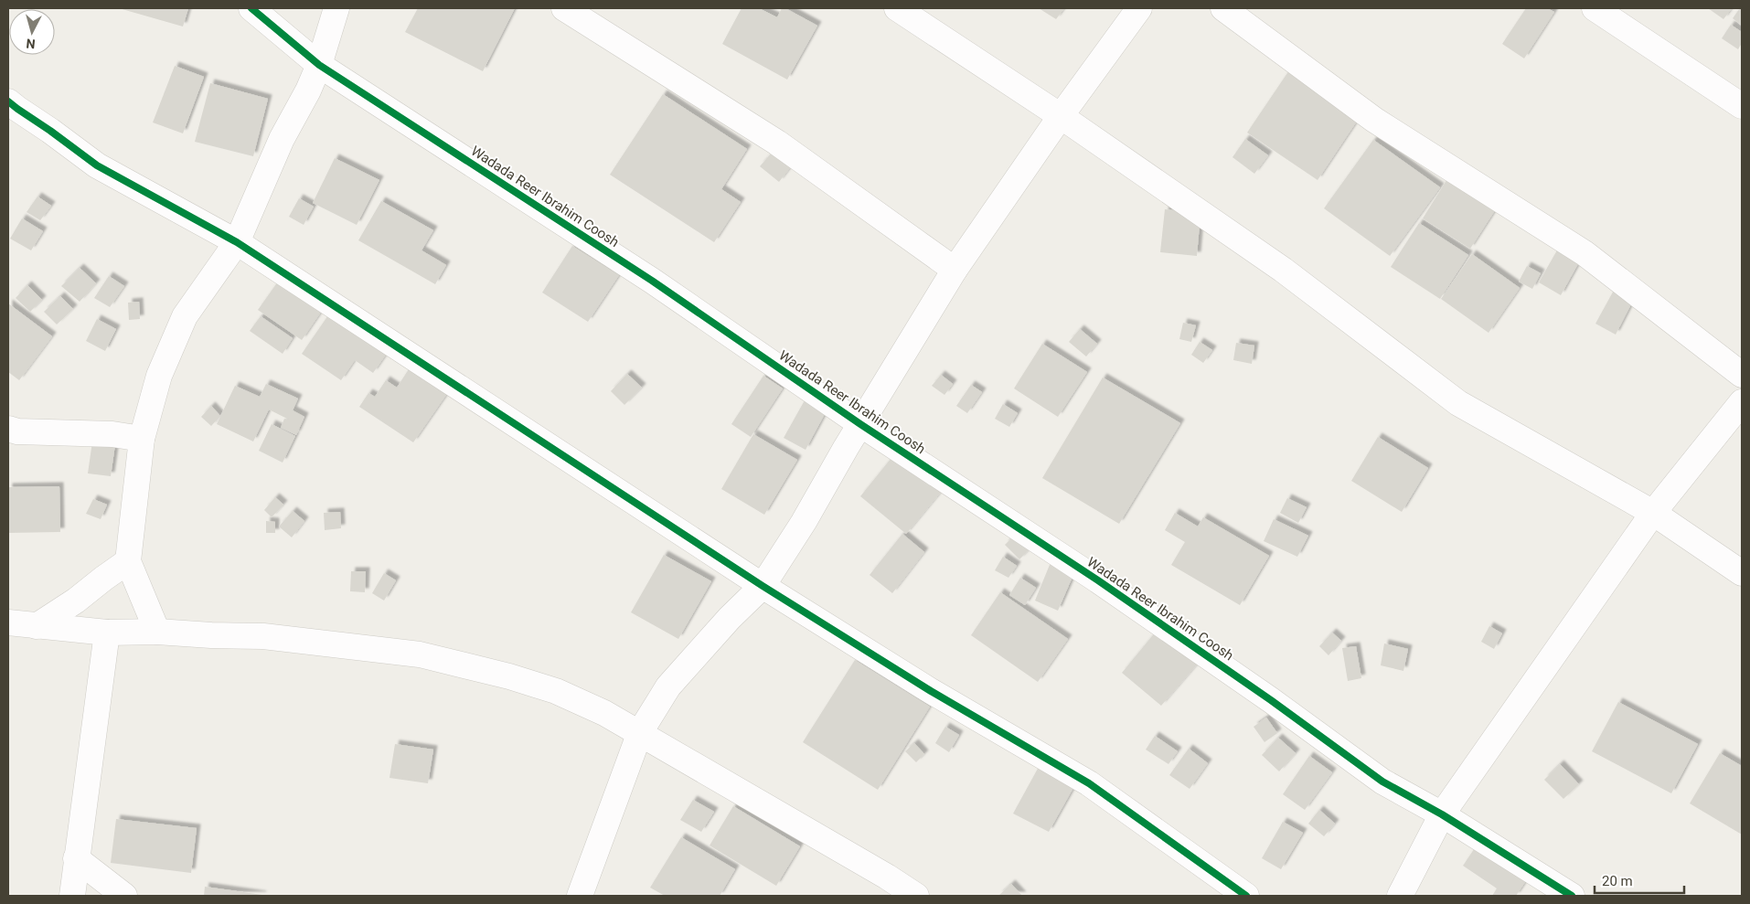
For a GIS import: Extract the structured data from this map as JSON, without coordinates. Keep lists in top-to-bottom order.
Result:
{
  "streets": {
    "street": ["Wadada Reer Ibrahim Coosh"]
  },
  "scale_bar": "20 m",
  "north": "bottom"
}
